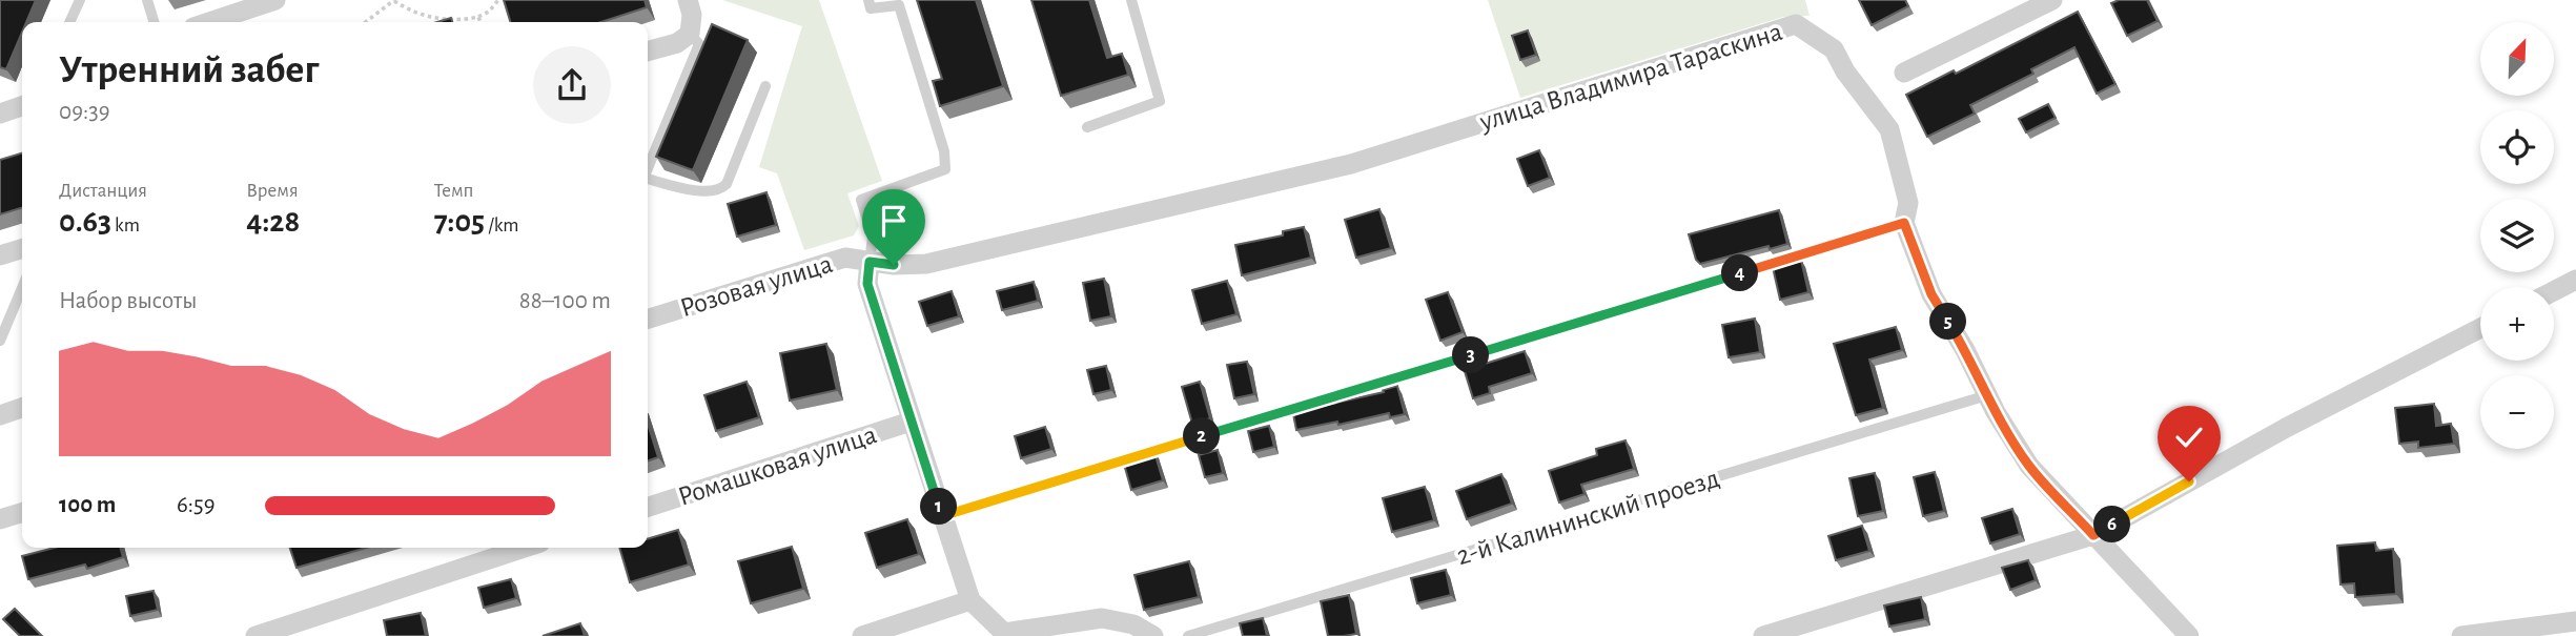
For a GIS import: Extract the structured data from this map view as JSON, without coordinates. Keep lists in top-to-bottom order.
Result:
{
  "streets": {
    "street": ["улица Владимира Тараскина", "Розовая улица", "Ромашковая улица"],
    "lane": ["2-й Калининский проезд"]
  },
  "crossings": [
    ["улица Владимира Тараскина", "Розовая улица"],
    ["улица Владимира Тараскина", "2-й Калининский проезд"]
  ],
  "north": "top right",
  "page": {
    "map_buttons": ["+", "−"],
    "heading": ["Утренний забег", "09:39"],
    "stats": [
      ["Дистанция", "0.63 km"],
      ["Время", "4:28"],
      ["Темп", "7:05 /km"]
    ],
    "pins": [
      "4",
      "5",
      "3",
      "2",
      "1",
      "6"
    ],
    "chart": ["Набор высоты", "88–100 m"],
    "list": [
      {
        "name": "100 m",
        "note": "6:59"
      }
    ]
  }
}
